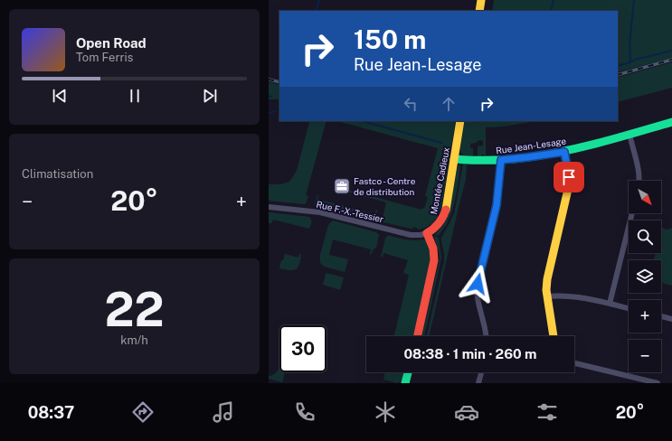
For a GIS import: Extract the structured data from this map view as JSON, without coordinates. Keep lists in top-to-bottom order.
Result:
{
  "streets": {
    "street": ["Rue Jean-Lesage", "Montée Cadieux", "Rue F.-X.-Tessier"]
  },
  "crossings": [
    ["Rue Jean-Lesage", "Montée Cadieux"],
    ["Montée Cadieux", "Rue F.-X.-Tessier"]
  ],
  "places": {
    "office": ["Fastco - Centre de distribution"]
  },
  "north": "bottom right",
  "page": {
    "turn": ["150 m", "Rue Jean-Lesage"],
    "song": ["Open Road", "Tom Ferris"],
    "tile": [
      "Climatisation",
      ["22", "km/h"]
    ],
    "map_buttons": ["+", "−"],
    "heat": ["−", "20°", "+"],
    "limit": "30",
    "trip": "08:38 · 1 min · 260 m",
    "tabs": ["08:37", "20°"]
  }
}
